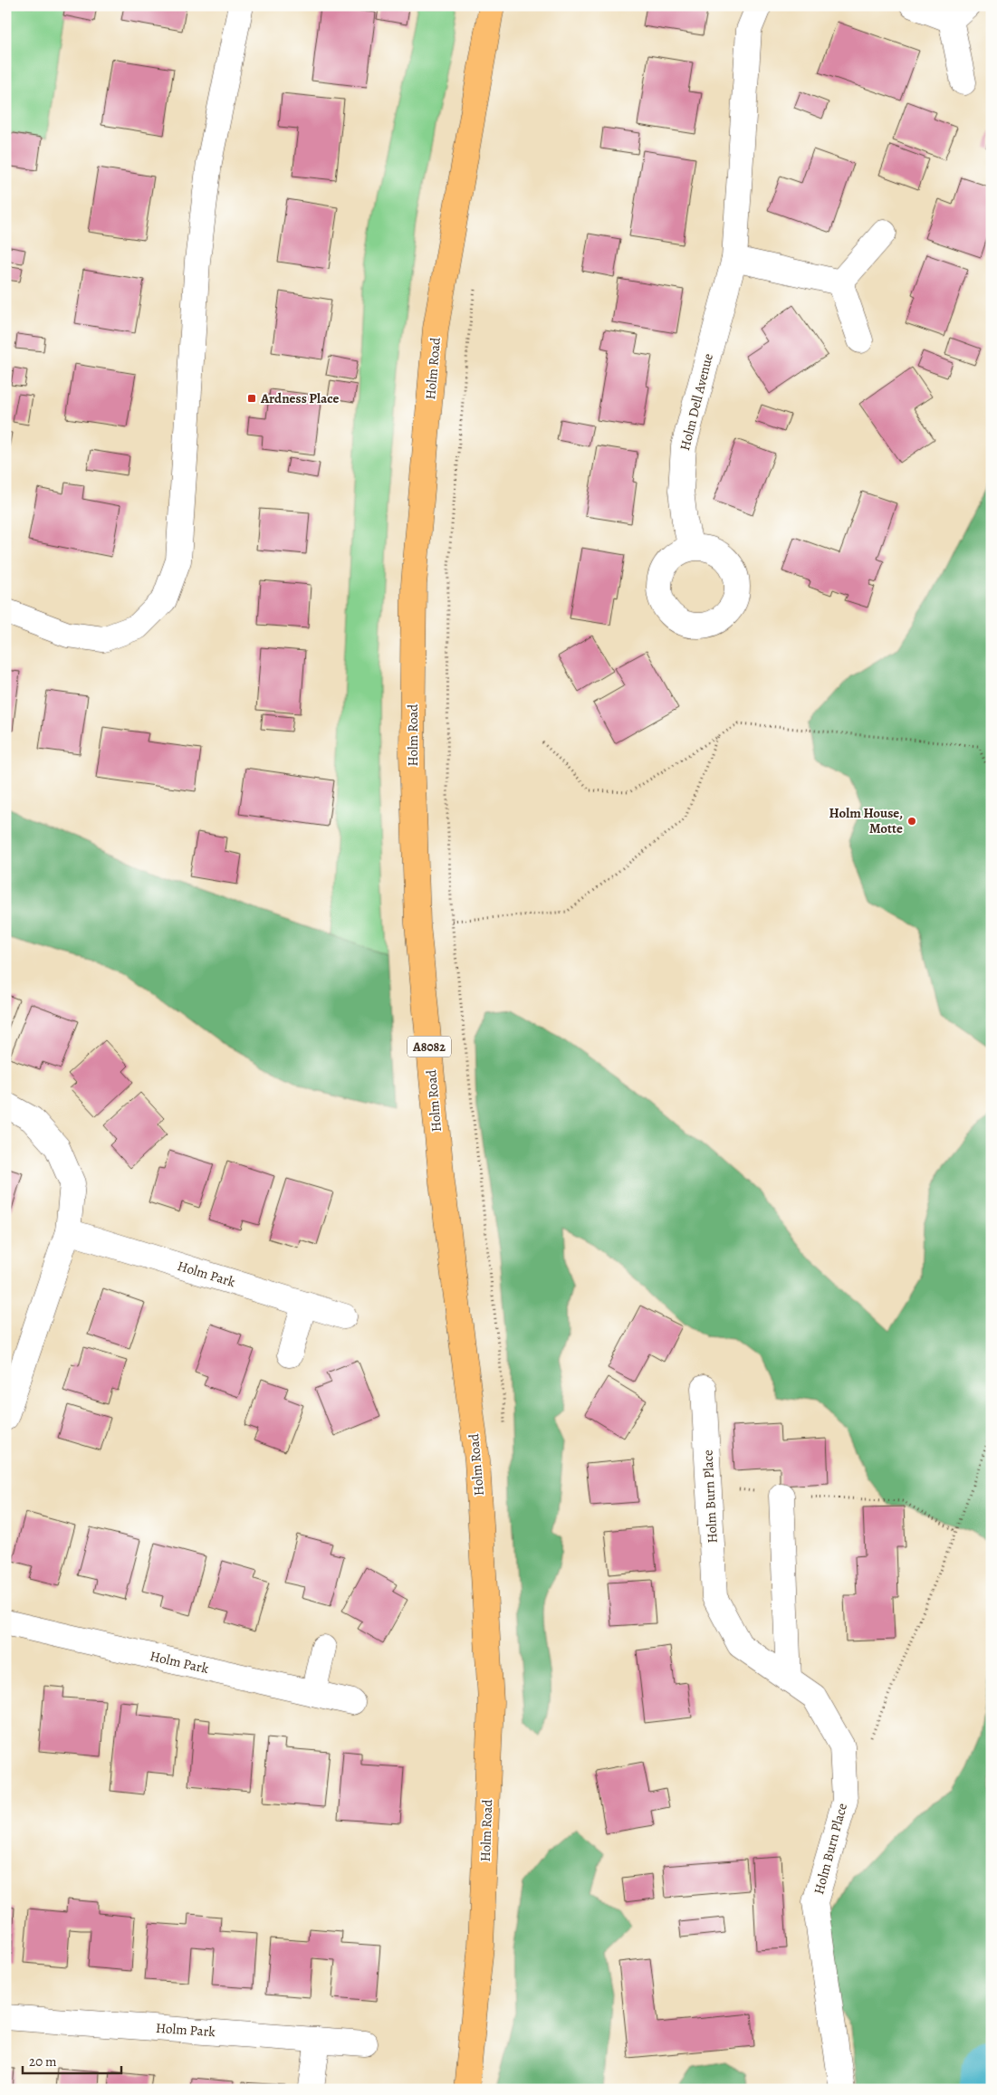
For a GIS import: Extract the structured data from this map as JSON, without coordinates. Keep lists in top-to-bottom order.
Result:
{
  "streets": {
    "main road": ["Holm Road", "A8082"],
    "street": ["Holm Dell Avenue", "Holm Park", "Holm Burn Place"]
  },
  "places": {
    "transit": ["Ardness Place"],
    "other": ["Holm House, Motte"]
  },
  "scale_bar": "20 m"
}
